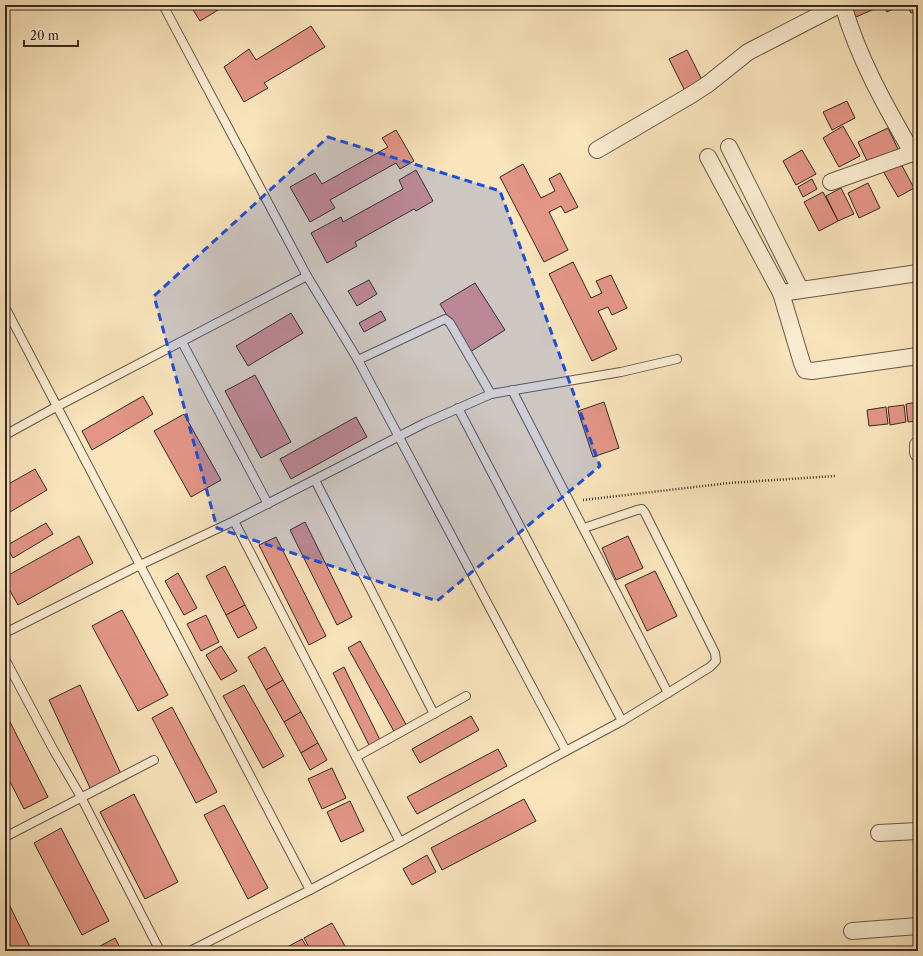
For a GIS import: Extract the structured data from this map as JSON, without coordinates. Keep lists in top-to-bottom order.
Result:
{
  "scale_bar": "20 m"
}
